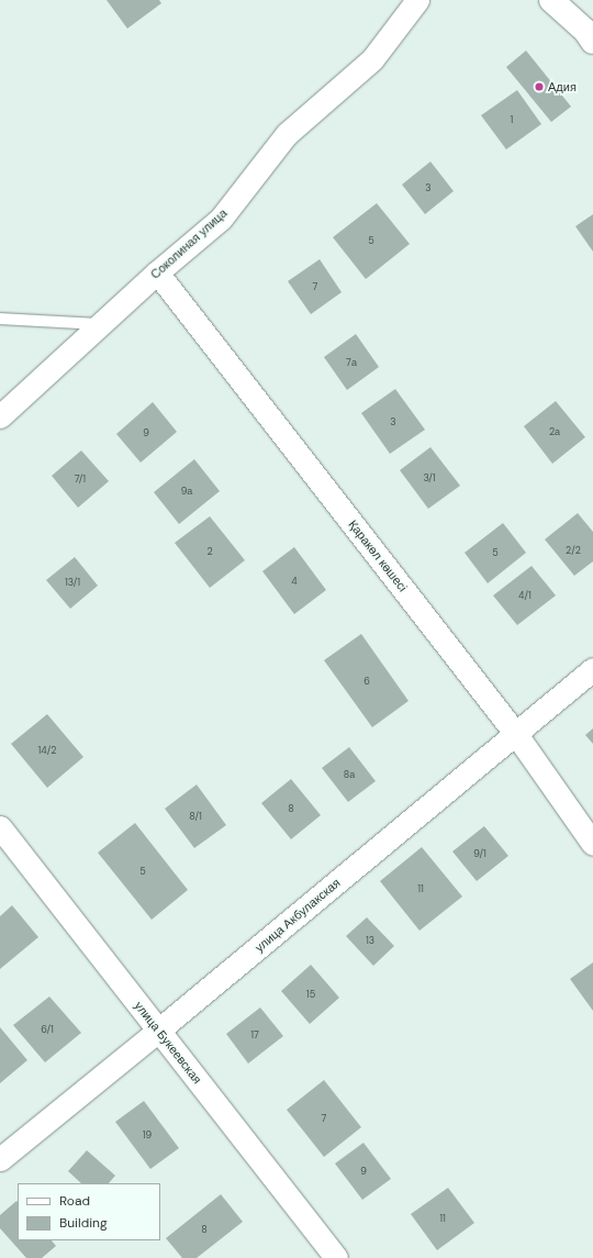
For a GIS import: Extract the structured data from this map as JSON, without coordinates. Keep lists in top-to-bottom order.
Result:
{
  "streets": {
    "street": [
      "Соколиная улица",
      "Қаракөл көшесі",
      "улица Акбулакская",
      "улица Букеевская"
    ]
  },
  "crossings": [
    ["Соколиная улица", "Қаракөл көшесі"],
    ["Қаракөл көшесі", "улица Акбулакская"],
    ["улица Акбулакская", "улица Букеевская"]
  ],
  "places": ["Адия"],
  "house_numbers": [
    "1",
    "3",
    "5",
    "7",
    "7а",
    "3",
    "2а",
    "9",
    "3/1",
    "7/1",
    "9а",
    "2/2",
    "2",
    "5",
    "4",
    "13/1",
    "4/1",
    "6",
    "14/2",
    "8а",
    "8",
    "8/1",
    "9/1",
    "5",
    "11",
    "13",
    "15",
    "6/1",
    "17",
    "7",
    "19",
    "9",
    "11",
    "8"
  ],
  "legend": ["Road", "Building"]
}
